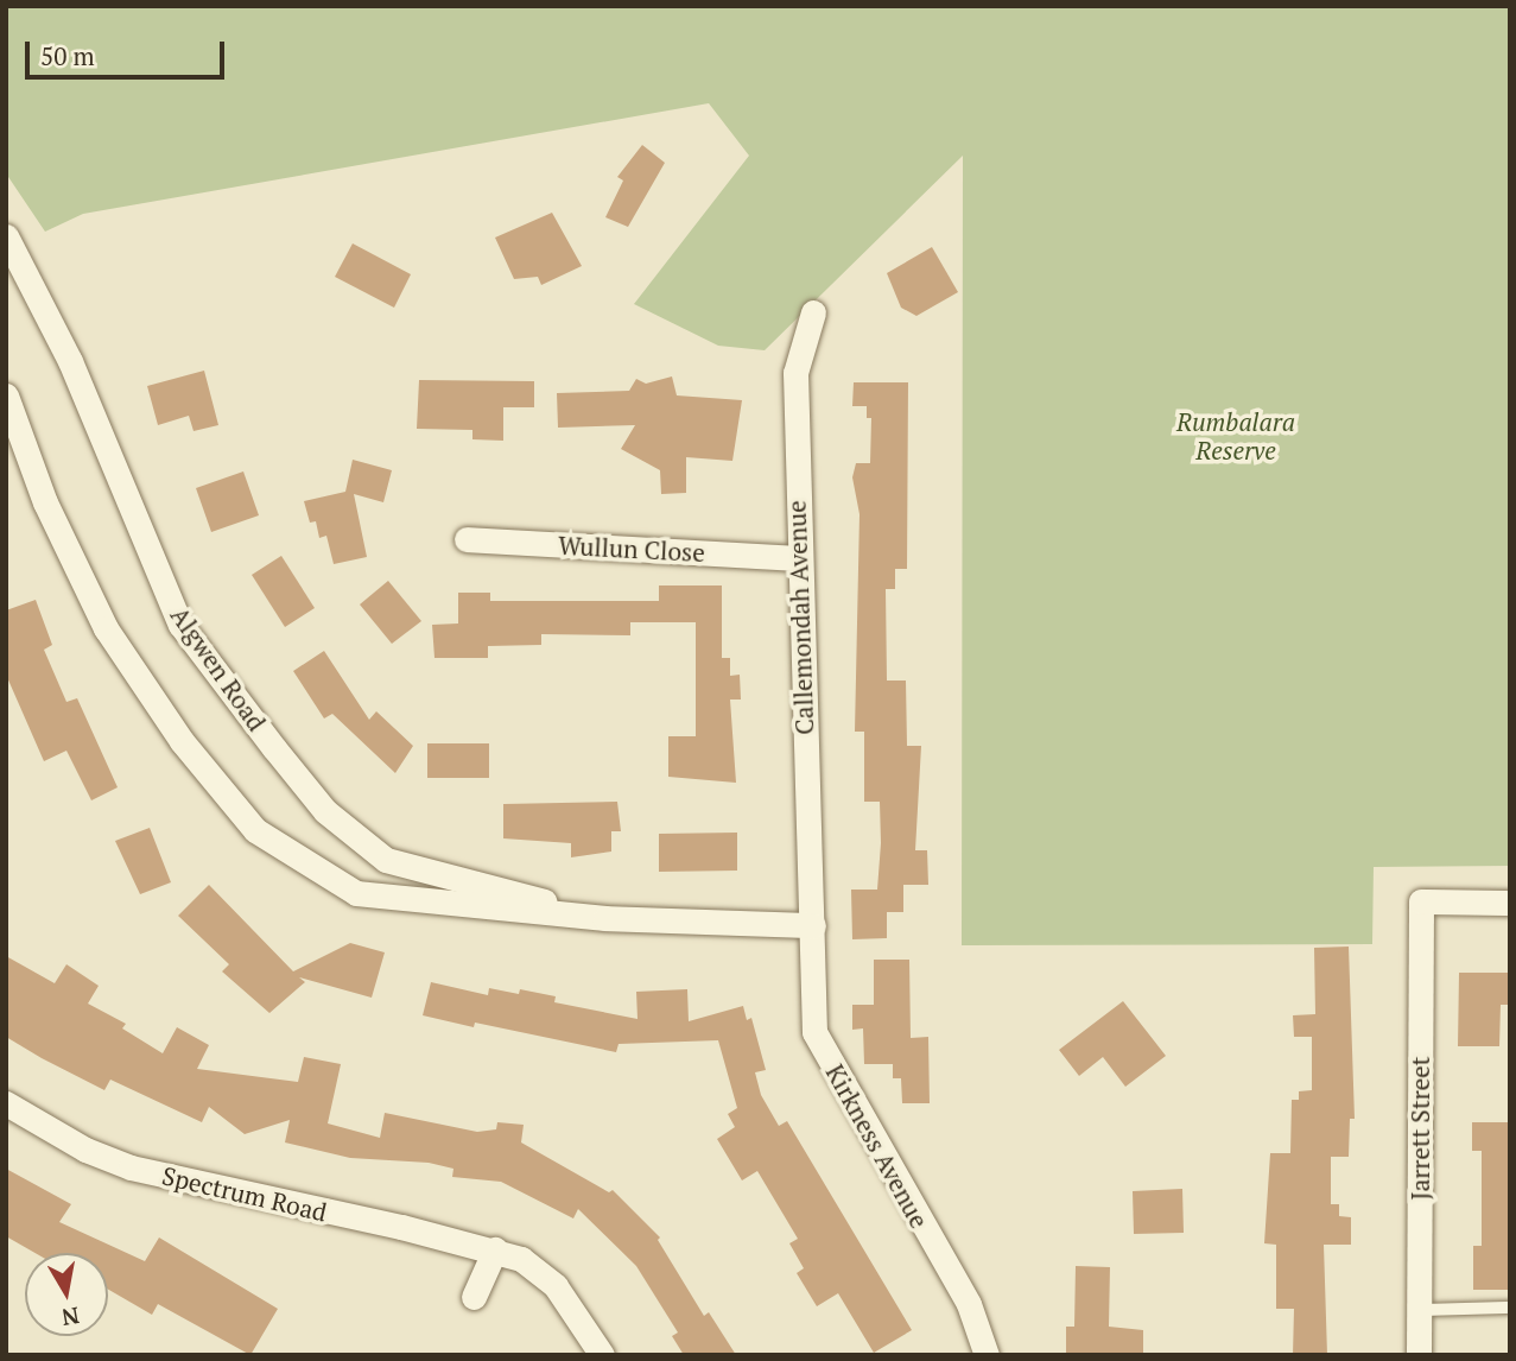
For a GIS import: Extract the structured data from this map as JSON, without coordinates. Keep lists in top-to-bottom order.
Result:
{
  "streets": {
    "street": [
      "Wullun Close",
      "Callemondah Avenue",
      "Algwen Road",
      "Jarrett Street",
      "Kirkness Avenue",
      "Spectrum Road"
    ]
  },
  "crossings": [
    ["Wullun Close", "Callemondah Avenue"],
    ["Callemondah Avenue", "Algwen Road"],
    ["Callemondah Avenue", "Kirkness Avenue"],
    ["Algwen Road", "Kirkness Avenue"]
  ],
  "parks": ["Rumbalara Reserve"],
  "scale_bar": "50 m",
  "north": "bottom"
}
